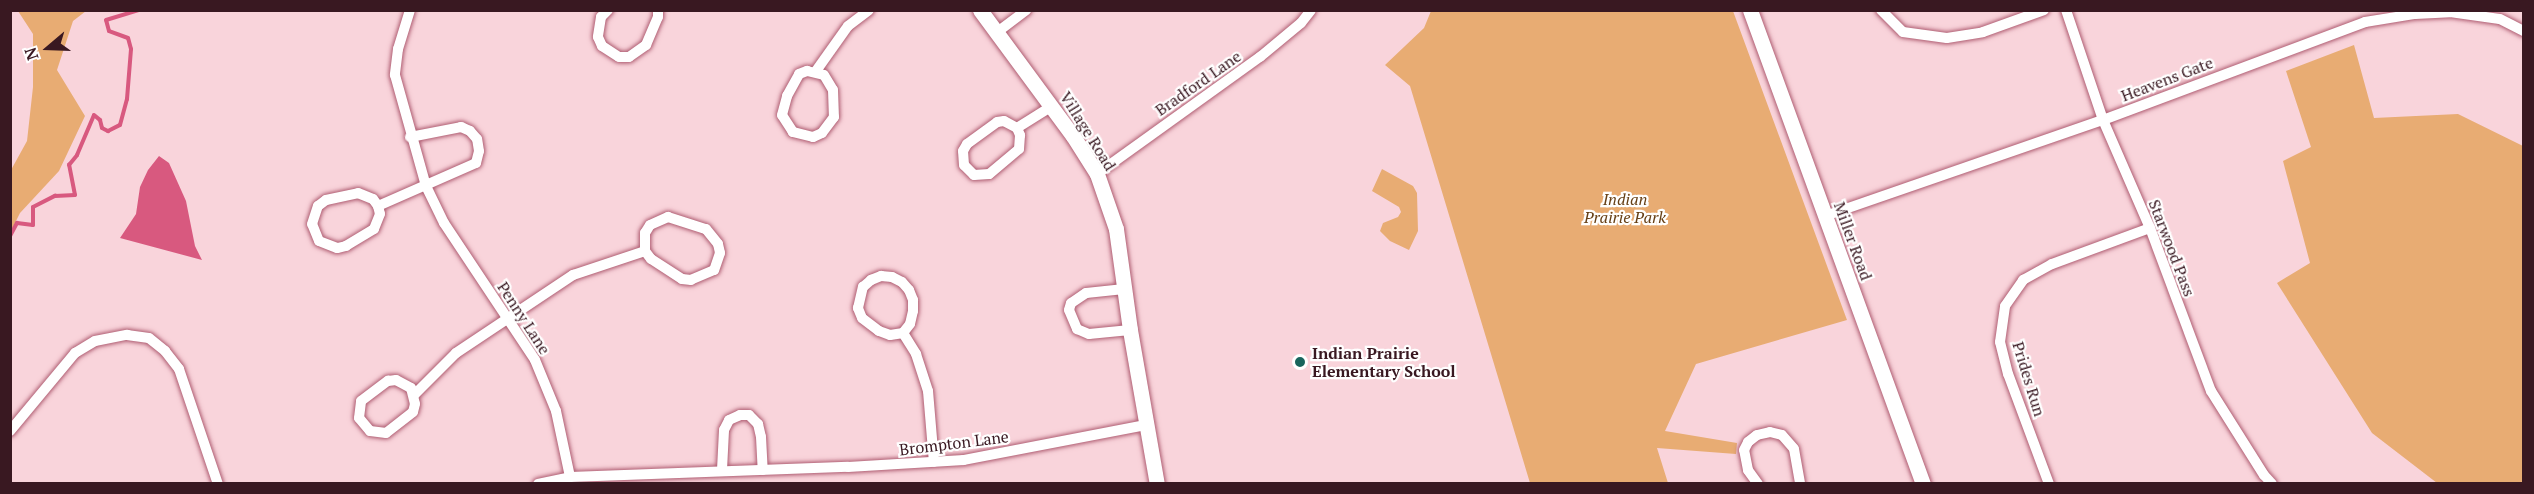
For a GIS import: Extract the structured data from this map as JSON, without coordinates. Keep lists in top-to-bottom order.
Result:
{
  "streets": {
    "street": [
      "Heavens Gate",
      "Bradford Lane",
      "Village Road",
      "Miller Road",
      "Starwood Pass",
      "Penny Lane",
      "Prides Run",
      "Brompton Lane"
    ]
  },
  "crossings": [
    ["Heavens Gate", "Miller Road"],
    ["Heavens Gate", "Starwood Pass"],
    ["Bradford Lane", "Village Road"],
    ["Village Road", "Brompton Lane"],
    ["Starwood Pass", "Prides Run"],
    ["Penny Lane", "Brompton Lane"]
  ],
  "parks": ["Indian Prairie Park"],
  "places": ["Indian Prairie Elementary School"],
  "north": "left"
}
